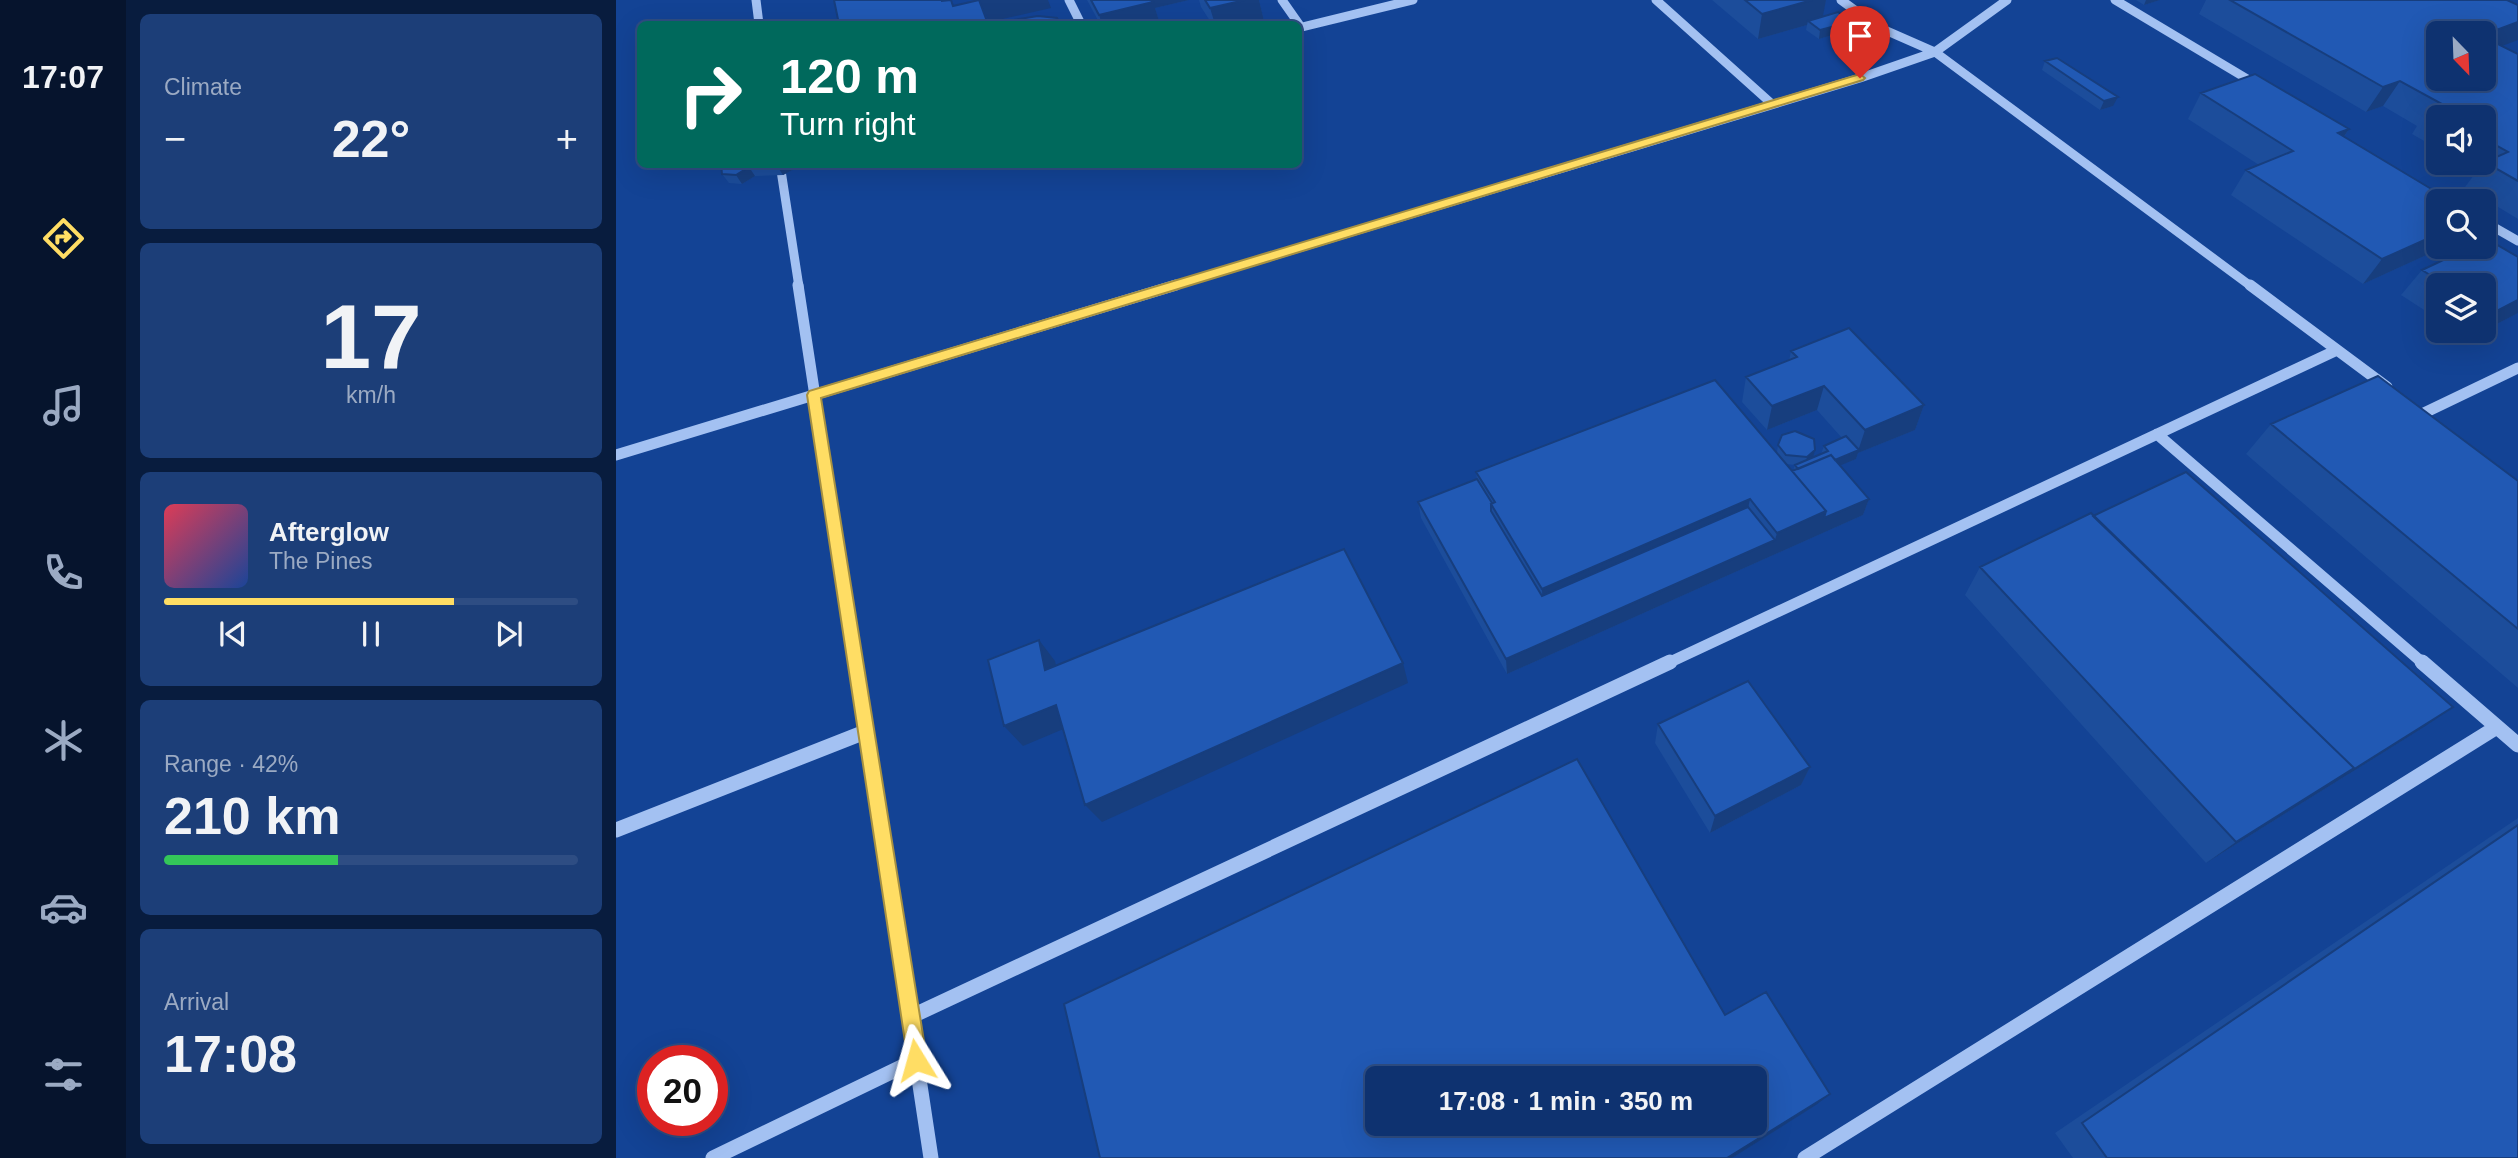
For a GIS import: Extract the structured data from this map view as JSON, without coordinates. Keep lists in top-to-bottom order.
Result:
{
  "north": "bottom right",
  "page": {
    "tabs": "17:07",
    "tile": [
      "Climate",
      ["17", "km/h"],
      ["Range · 42%", "210 km"],
      ["Arrival", "17:08"]
    ],
    "turn": ["120 m", "Turn right"],
    "heat": ["−", "22°", "+"],
    "song": ["Afterglow", "The Pines"],
    "limit": "20",
    "trip": "17:08 · 1 min · 350 m"
  }
}
